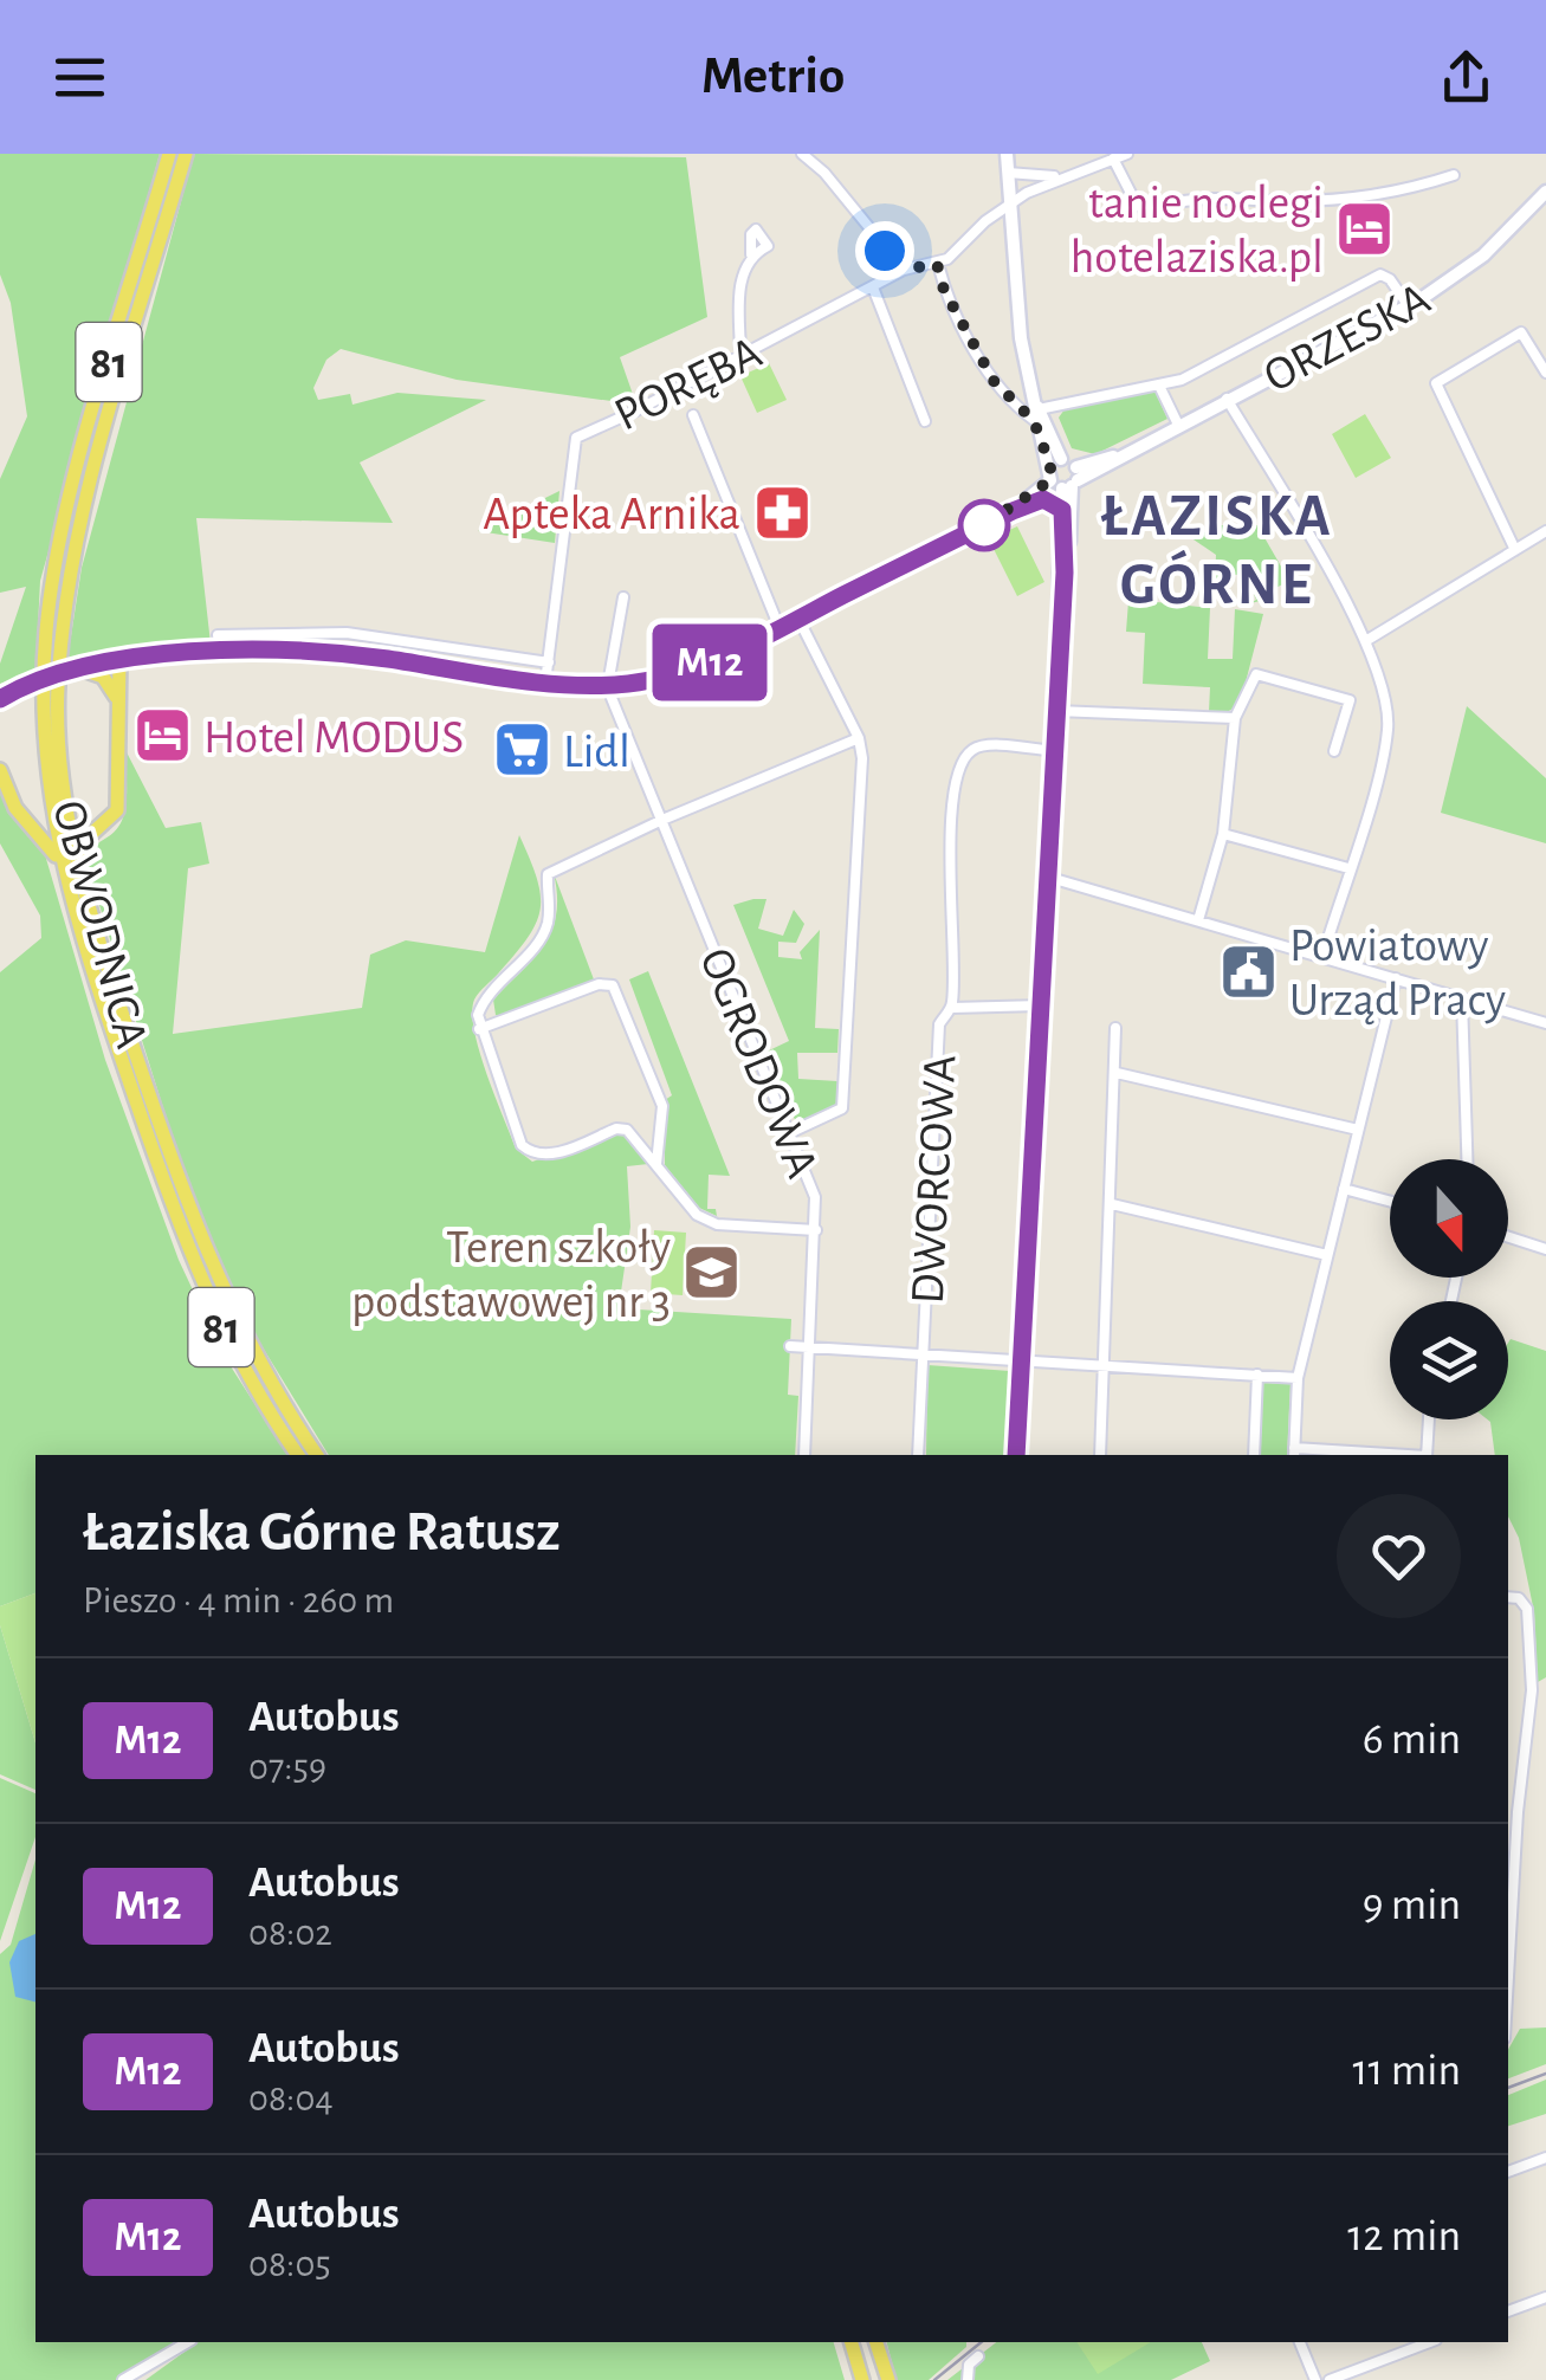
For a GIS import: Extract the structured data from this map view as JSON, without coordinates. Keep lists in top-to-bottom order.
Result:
{
  "streets": {
    "main road": ["81", "OBWODNICA"],
    "street": [
      "ORZESKA",
      "PORĘBA",
      "OGRODOWA",
      "DWORCOWA"
    ]
  },
  "crossings": [
    ["ORZESKA", "DWORCOWA"]
  ],
  "districts": ["ŁAZISKA GÓRNE"],
  "places": {
    "hotel": ["tanie noclegi hotelaziska.pl", "Hotel MODUS"],
    "pharmacy": ["Apteka Arnika"],
    "supermarket": ["Lidl"],
    "public building": ["Powiatowy Urząd Pracy"],
    "school or university": ["Teren szkoły podstawowej nr 3"]
  },
  "lines": ["bus line M12"],
  "north": "bottom",
  "page": {
    "header": "Metrio",
    "on_map": "M12",
    "heading": ["Łaziska Górne Ratusz", "Pieszo · 4 min · 260 m"],
    "list": [
      {
        "mark": "M12",
        "name": "Autobus",
        "note": "07:59",
        "value": "6 min"
      },
      {
        "mark": "M12",
        "name": "Autobus",
        "note": "08:02",
        "value": "9 min"
      },
      {
        "mark": "M12",
        "name": "Autobus",
        "note": "08:04",
        "value": "11 min"
      },
      {
        "mark": "M12",
        "name": "Autobus",
        "note": "08:05",
        "value": "12 min"
      }
    ]
  }
}
